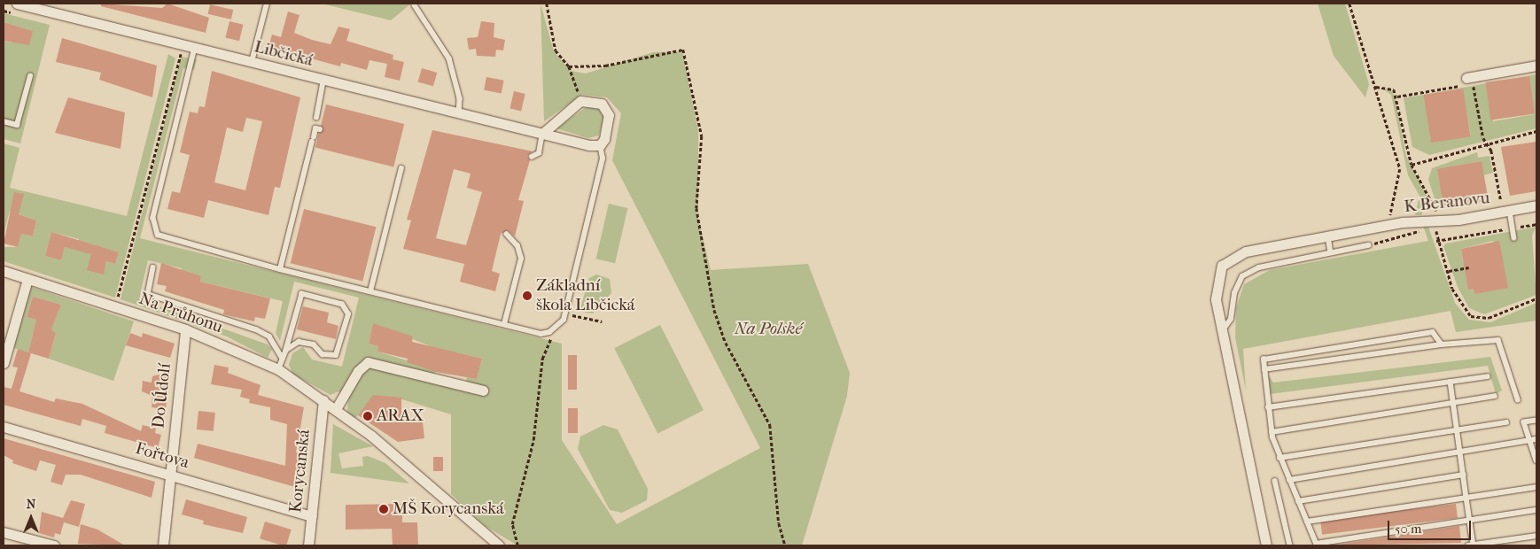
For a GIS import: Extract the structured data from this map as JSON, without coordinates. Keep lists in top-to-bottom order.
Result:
{
  "streets": {
    "street": [
      "Libčická",
      "K Beranovu",
      "Na Průhonu",
      "Do Údolí",
      "Fořtova",
      "Korycanská"
    ]
  },
  "crossings": [
    ["Na Průhonu", "Do Údolí"],
    ["Na Průhonu", "Korycanská"],
    ["Do Údolí", "Fořtova"],
    ["Fořtova", "Korycanská"]
  ],
  "parks": ["Na Polské"],
  "places": ["Základní škola Libčická", "ARAX", "MŠ Korycanská"],
  "scale_bar": "50 m",
  "north": "top"
}
